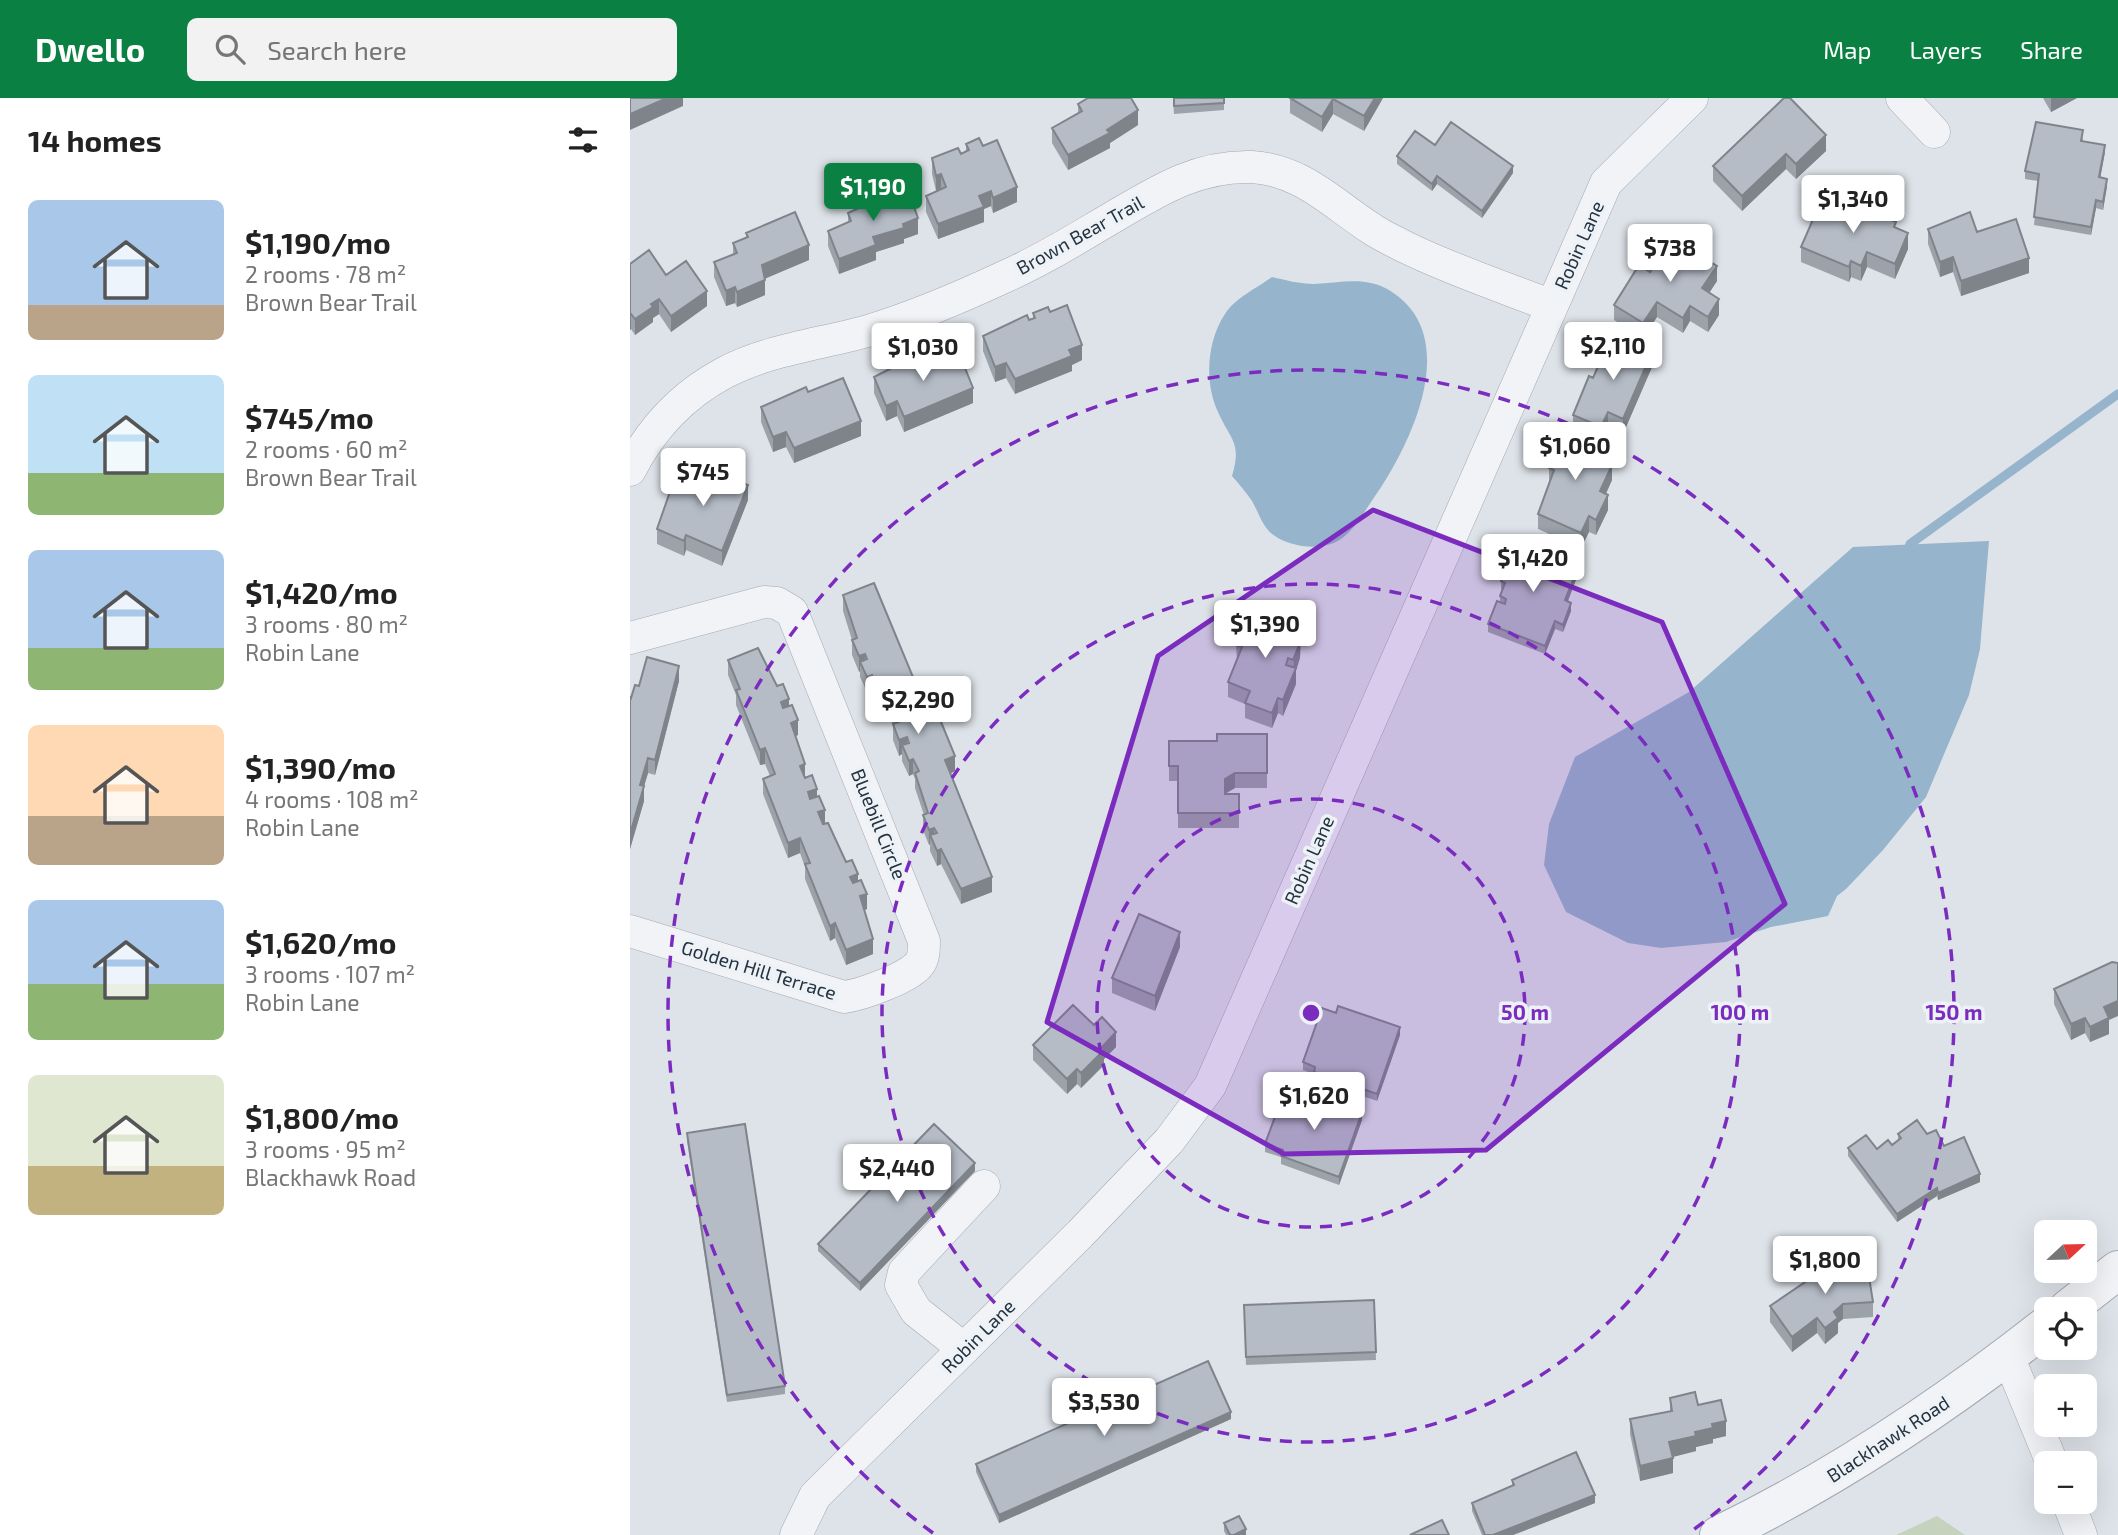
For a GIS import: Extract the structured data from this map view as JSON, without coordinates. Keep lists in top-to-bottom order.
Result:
{
  "streets": {
    "street": [
      "Brown Bear Trail",
      "Robin Lane",
      "Bluebill Circle",
      "Golden Hill Terrace",
      "Blackhawk Road"
    ]
  },
  "crossings": [
    ["Brown Bear Trail", "Robin Lane"],
    ["Bluebill Circle", "Golden Hill Terrace"]
  ],
  "north": "right",
  "page": {
    "header": "Dwello",
    "search": "Search here",
    "nav": ["Map", "Layers", "Share"],
    "heading": "14 homes",
    "price": [
      "$1,190",
      "$1,340",
      "$738",
      "$2,110",
      "$1,030",
      "$1,060",
      "$745",
      "$1,420",
      "$1,390",
      "$2,290",
      "$1,620",
      "$2,440",
      "$1,800",
      "$3,530"
    ],
    "list": [
      {
        "name": "$1,190/mo",
        "note": "2 rooms · 78 m² · Brown Bear Trail"
      },
      {
        "name": "$745/mo",
        "note": "2 rooms · 60 m² · Brown Bear Trail"
      },
      {
        "name": "$1,420/mo",
        "note": "3 rooms · 80 m² · Robin Lane"
      },
      {
        "name": "$1,390/mo",
        "note": "4 rooms · 108 m² · Robin Lane"
      },
      {
        "name": "$1,620/mo",
        "note": "3 rooms · 107 m² · Robin Lane"
      },
      {
        "name": "$1,800/mo",
        "note": "3 rooms · 95 m² · Blackhawk Road"
      }
    ],
    "map_buttons": ["+", "−"]
  },
  "rings": ["50 m", "100 m", "150 m"]
}
